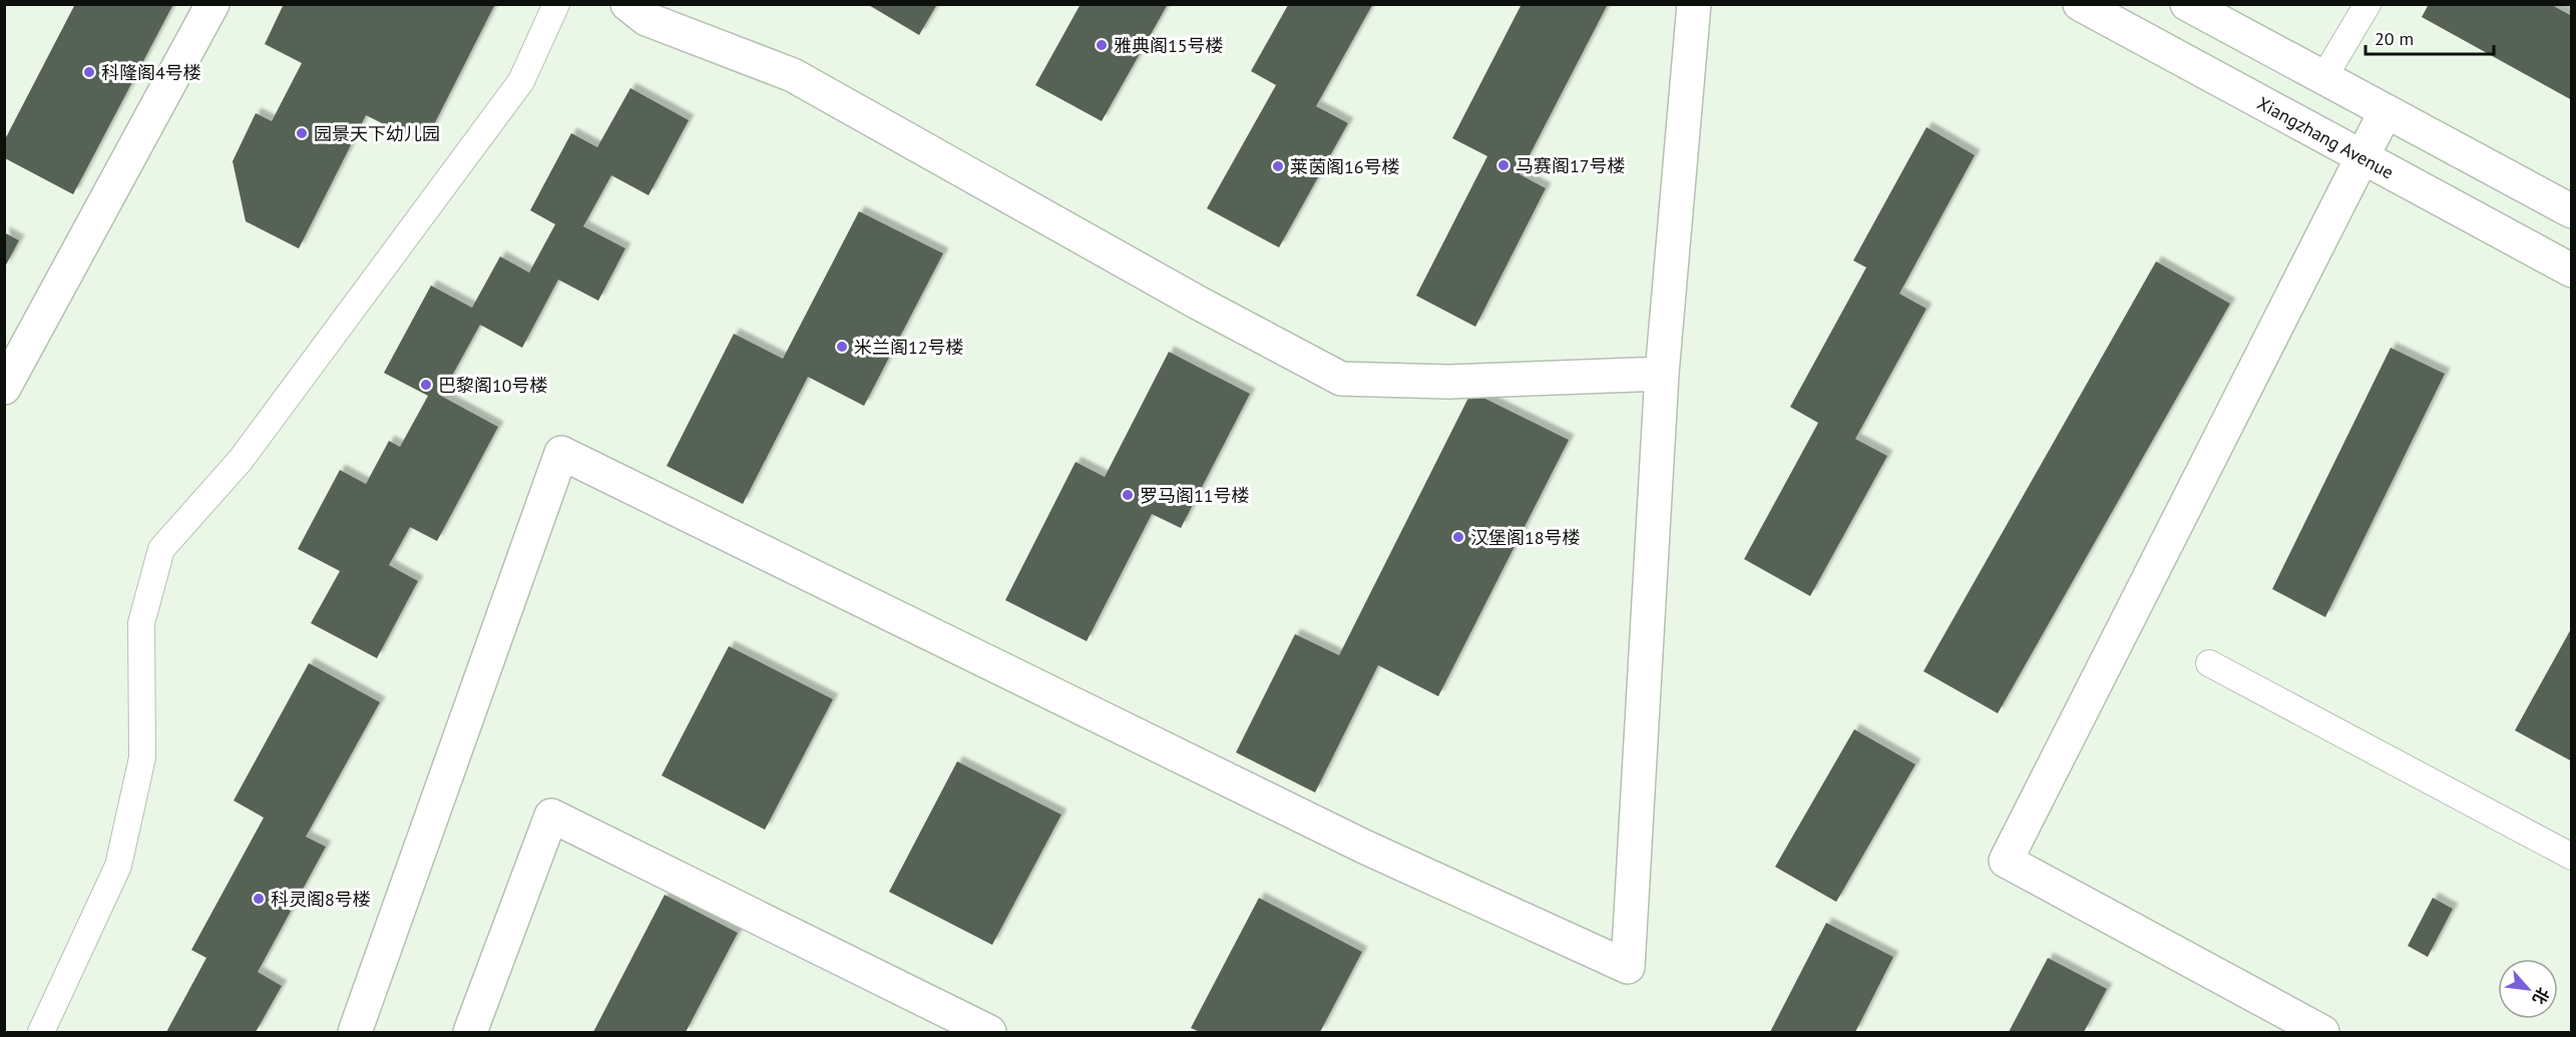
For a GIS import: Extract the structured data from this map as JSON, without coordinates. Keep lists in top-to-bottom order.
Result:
{
  "streets": {
    "street": ["Xiangzhang Avenue"]
  },
  "places": [
    "雅典阁15号楼",
    "科隆阁4号楼",
    "园景天下幼儿园",
    "马赛阁17号楼",
    "莱茵阁16号楼",
    "米兰阁12号楼",
    "巴黎阁10号楼",
    "罗马阁11号楼",
    "汉堡阁18号楼",
    "科灵阁8号楼"
  ],
  "scale_bar": "20 m",
  "north": "bottom right"
}
